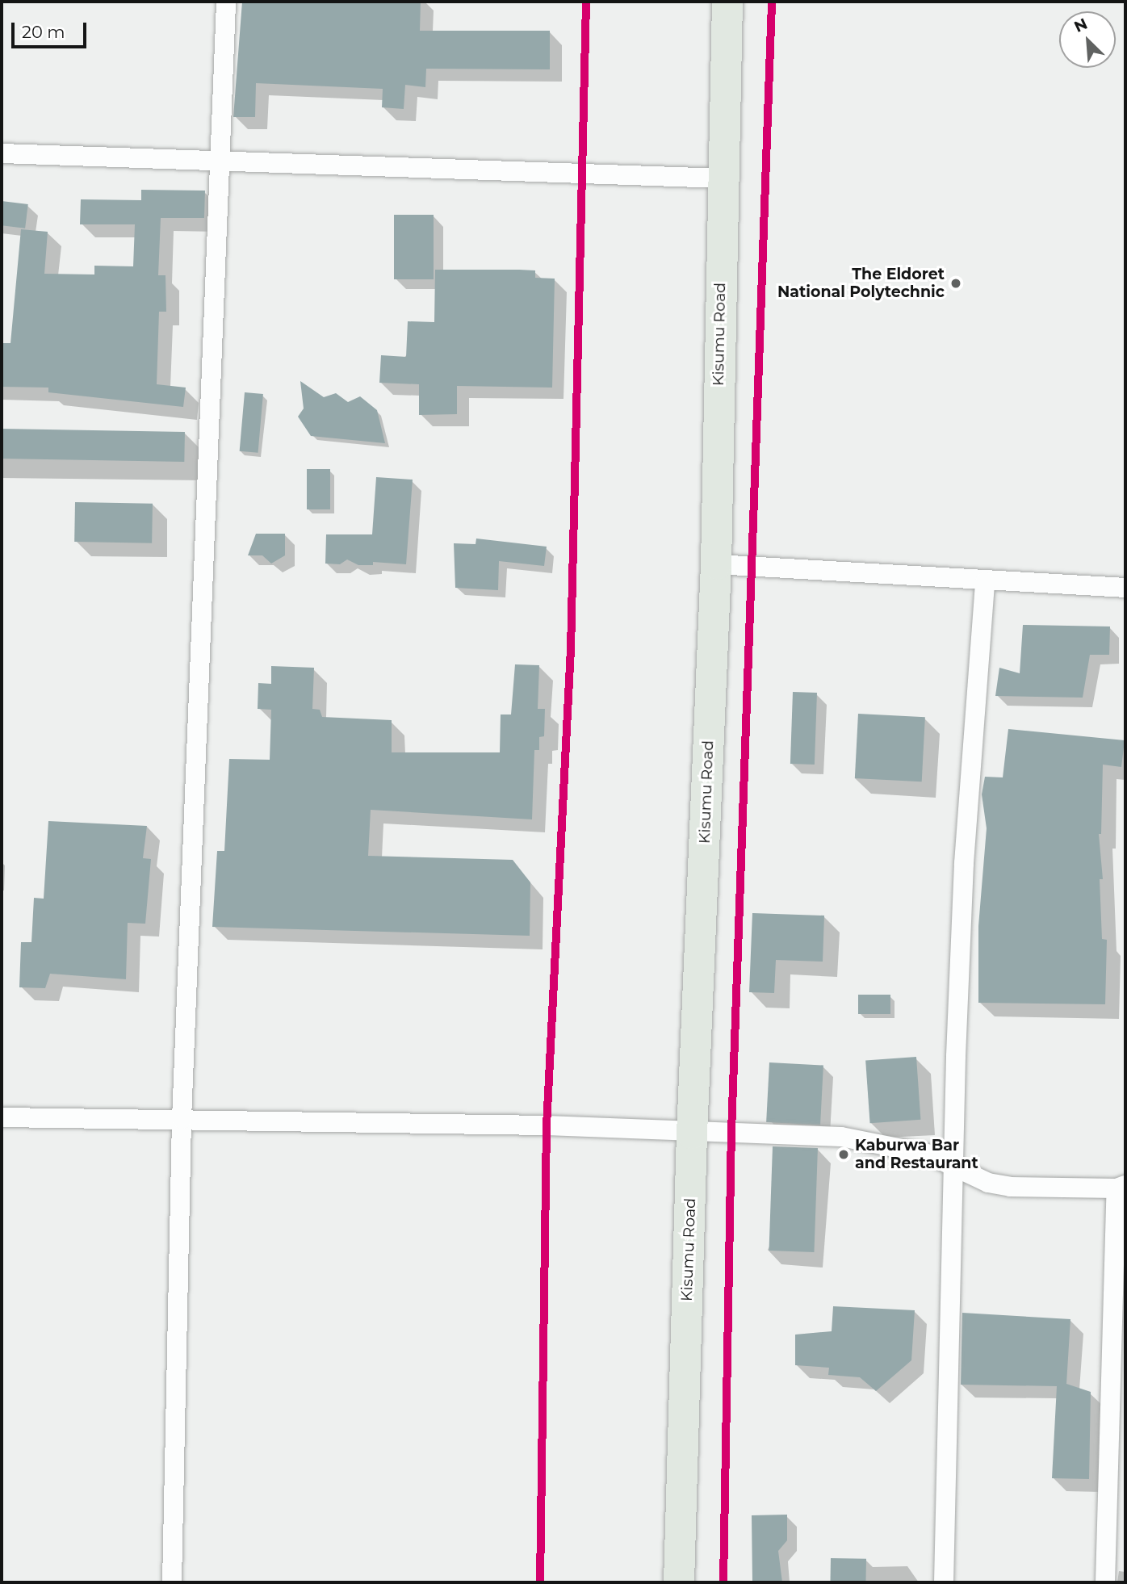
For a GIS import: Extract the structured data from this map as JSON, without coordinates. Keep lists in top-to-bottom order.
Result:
{
  "streets": {
    "highway": ["Kisumu Road"]
  },
  "places": ["The Eldoret National Polytechnic", "Kaburwa Bar and Restaurant"],
  "scale_bar": "20 m",
  "north": "top left"
}
